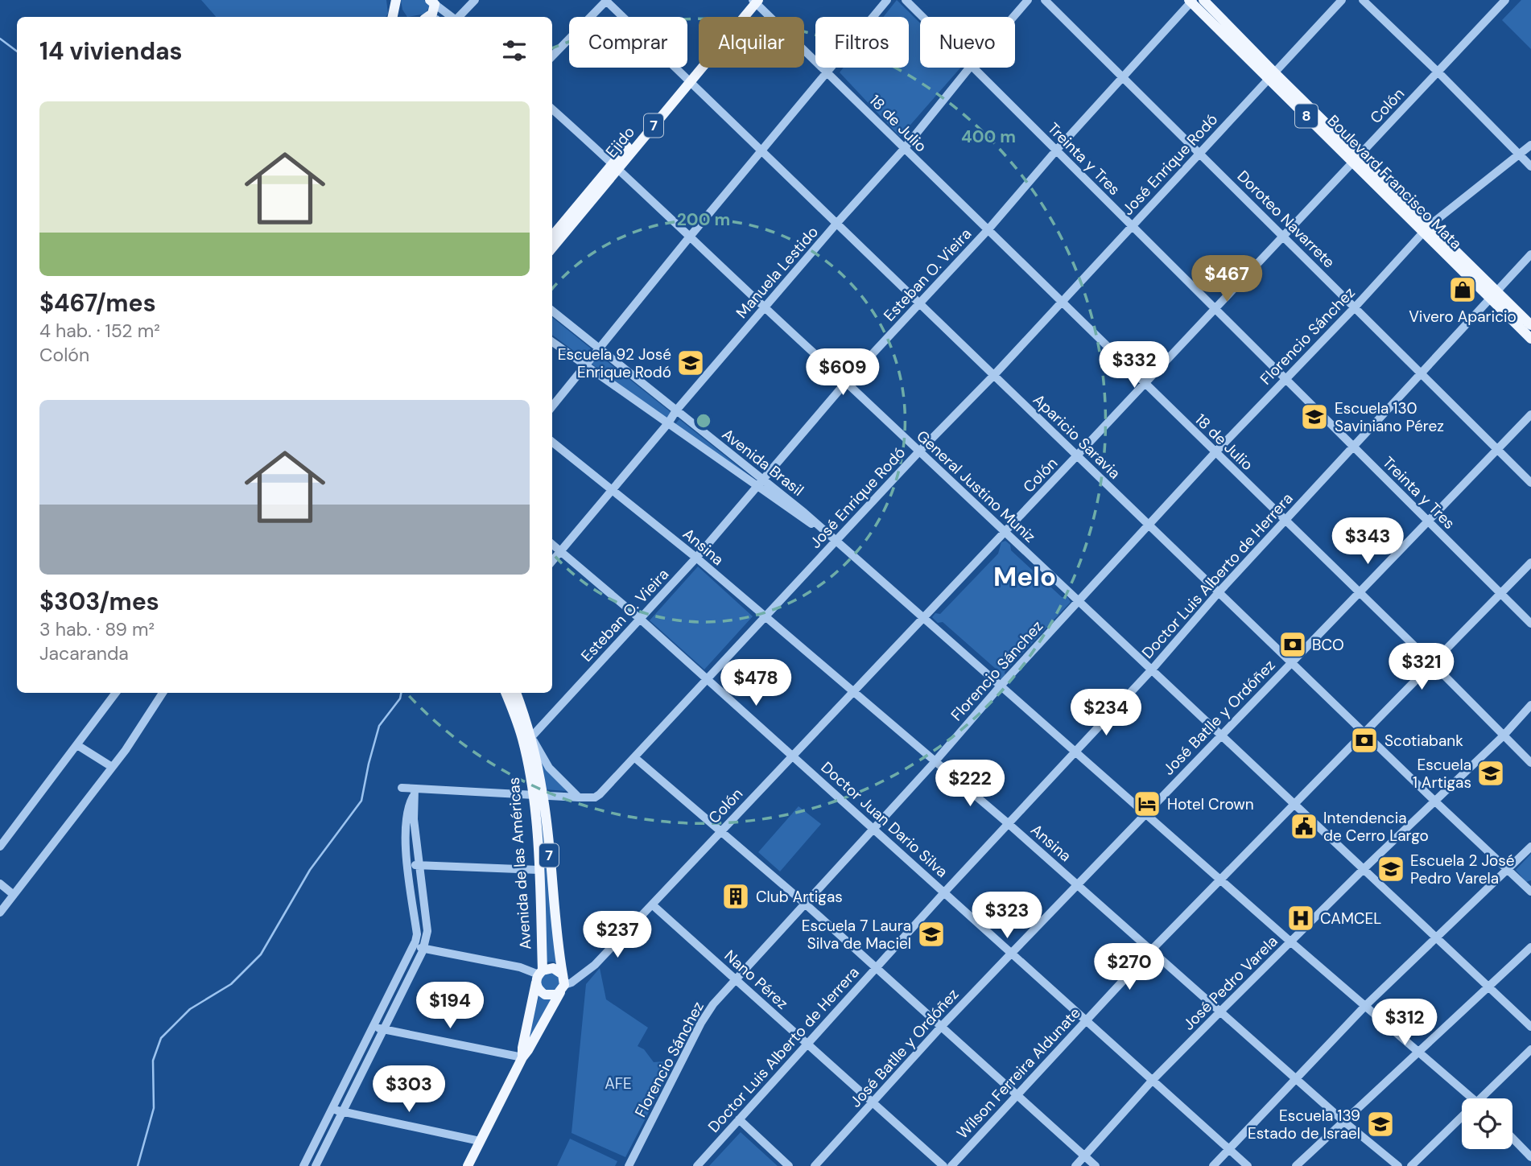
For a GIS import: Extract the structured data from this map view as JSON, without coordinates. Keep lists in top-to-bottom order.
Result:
{
  "streets": {
    "main road": [
      "8",
      "7",
      "Ejido",
      "Boulevard Francisco Mata",
      "Avenida de las Américas"
    ],
    "street": [
      "Colón",
      "18 de Julio",
      "Treinta y Tres",
      "José Enrique Rodó",
      "Doroteo Navarrete",
      "Manuela Lestido",
      "Esteban O. Vieira",
      "Florencio Sánchez",
      "Aparicio Saravia",
      "Avenida Brasil",
      "General Justino Muniz",
      "Ansina",
      "Doctor Luis Alberto de Herrera",
      "José Batlle y Ordóñez",
      "Doctor Juan Dario Silva",
      "Nano Pérez",
      "José Pedro Varela",
      "Wilson Ferreira Aldunate"
    ]
  },
  "crossings": [
    ["Colón", "18 de Julio"],
    ["Colón", "Treinta y Tres"],
    ["Colón", "Boulevard Francisco Mata"],
    ["Colón", "Doroteo Navarrete"],
    ["Colón", "Aparicio Saravia"],
    ["Colón", "Avenida Brasil"],
    ["Colón", "General Justino Muniz"],
    ["Colón", "Ansina"],
    ["Colón", "Doctor Juan Dario Silva"],
    ["Colón", "Avenida de las Américas"],
    ["Colón", "Nano Pérez"],
    ["18 de Julio", "Ejido"],
    ["18 de Julio", "José Enrique Rodó"],
    ["18 de Julio", "Manuela Lestido"],
    ["18 de Julio", "Esteban O. Vieira"],
    ["18 de Julio", "Florencio Sánchez"],
    ["18 de Julio", "Doctor Luis Alberto de Herrera"],
    ["18 de Julio", "José Batlle y Ordóñez"],
    ["18 de Julio", "José Pedro Varela"],
    ["18 de Julio", "Wilson Ferreira Aldunate"],
    ["Ejido", "Aparicio Saravia"],
    ["Ejido", "General Justino Muniz"],
    ["Treinta y Tres", "José Enrique Rodó"],
    ["Treinta y Tres", "Esteban O. Vieira"],
    ["Treinta y Tres", "Florencio Sánchez"],
    ["Treinta y Tres", "Doctor Luis Alberto de Herrera"],
    ["Treinta y Tres", "José Batlle y Ordóñez"],
    ["Treinta y Tres", "Wilson Ferreira Aldunate"],
    ["José Enrique Rodó", "Boulevard Francisco Mata"],
    ["José Enrique Rodó", "Doroteo Navarrete"],
    ["José Enrique Rodó", "Aparicio Saravia"],
    ["José Enrique Rodó", "Avenida Brasil"],
    ["José Enrique Rodó", "General Justino Muniz"],
    ["José Enrique Rodó", "Ansina"],
    ["José Enrique Rodó", "Doctor Juan Dario Silva"],
    ["José Enrique Rodó", "Avenida de las Américas"],
    ["Boulevard Francisco Mata", "Esteban O. Vieira"],
    ["Boulevard Francisco Mata", "Florencio Sánchez"],
    ["Boulevard Francisco Mata", "Doctor Luis Alberto de Herrera"],
    ["Doroteo Navarrete", "Esteban O. Vieira"],
    ["Doroteo Navarrete", "Florencio Sánchez"],
    ["Doroteo Navarrete", "Doctor Luis Alberto de Herrera"],
    ["Doroteo Navarrete", "José Batlle y Ordóñez"],
    ["Manuela Lestido", "Aparicio Saravia"],
    ["Manuela Lestido", "Avenida Brasil"],
    ["Manuela Lestido", "General Justino Muniz"],
    ["Manuela Lestido", "Ansina"],
    ["Manuela Lestido", "Doctor Juan Dario Silva"],
    ["Esteban O. Vieira", "Aparicio Saravia"],
    ["Esteban O. Vieira", "Avenida Brasil"],
    ["Esteban O. Vieira", "General Justino Muniz"],
    ["Esteban O. Vieira", "Ansina"],
    ["Esteban O. Vieira", "Doctor Juan Dario Silva"],
    ["Esteban O. Vieira", "Avenida de las Américas"],
    ["Florencio Sánchez", "Aparicio Saravia"],
    ["Florencio Sánchez", "Avenida Brasil"],
    ["Florencio Sánchez", "General Justino Muniz"],
    ["Florencio Sánchez", "Ansina"],
    ["Florencio Sánchez", "Doctor Juan Dario Silva"],
    ["Florencio Sánchez", "Nano Pérez"],
    ["Aparicio Saravia", "Doctor Luis Alberto de Herrera"],
    ["Aparicio Saravia", "José Batlle y Ordóñez"],
    ["Aparicio Saravia", "José Pedro Varela"],
    ["Aparicio Saravia", "Wilson Ferreira Aldunate"],
    ["Avenida Brasil", "Doctor Luis Alberto de Herrera"],
    ["Avenida Brasil", "José Batlle y Ordóñez"],
    ["Avenida Brasil", "José Pedro Varela"],
    ["Avenida Brasil", "Wilson Ferreira Aldunate"],
    ["General Justino Muniz", "Doctor Luis Alberto de Herrera"],
    ["General Justino Muniz", "José Batlle y Ordóñez"],
    ["General Justino Muniz", "José Pedro Varela"],
    ["General Justino Muniz", "Wilson Ferreira Aldunate"],
    ["Ansina", "Doctor Luis Alberto de Herrera"],
    ["Ansina", "José Batlle y Ordóñez"],
    ["Ansina", "José Pedro Varela"],
    ["Ansina", "Wilson Ferreira Aldunate"],
    ["Doctor Luis Alberto de Herrera", "Doctor Juan Dario Silva"],
    ["Doctor Luis Alberto de Herrera", "Nano Pérez"],
    ["José Batlle y Ordóñez", "Doctor Juan Dario Silva"],
    ["José Batlle y Ordóñez", "Nano Pérez"],
    ["Doctor Juan Dario Silva", "José Pedro Varela"],
    ["Doctor Juan Dario Silva", "Wilson Ferreira Aldunate"]
  ],
  "districts": ["Melo"],
  "parks": ["AFE"],
  "places": {
    "shop": ["Vivero Aparicio"],
    "school or university": [
      "Escuela 92 José Enrique Rodó",
      "Escuela 130 Saviniano Pérez",
      "Escuela 1 Artigas",
      "Escuela 2 José Pedro Varela",
      "Escuela 7 Laura Silva de Maciel",
      "Escuela 139 Estado de Israel"
    ],
    "bank": ["BCO", "Scotiabank"],
    "hotel": ["Hotel Crown"],
    "public building": ["Intendencia de Cerro Largo"],
    "building": ["Club Artigas"],
    "hospital": ["CAMCEL"]
  },
  "page": {
    "chip": [
      "Comprar",
      "Alquilar",
      "Filtros",
      "Nuevo"
    ],
    "heading": "14 viviendas",
    "list": [
      {
        "name": "$467/mes",
        "note": "4 hab. · 152 m² · Colón"
      },
      {
        "name": "$303/mes",
        "note": "3 hab. · 89 m² · Jacaranda"
      }
    ],
    "price": [
      "$467",
      "$332",
      "$609",
      "$343",
      "$321",
      "$478",
      "$234",
      "$222",
      "$323",
      "$237",
      "$270",
      "$194",
      "$312",
      "$303"
    ]
  },
  "rings": ["400 m", "200 m"]
}
